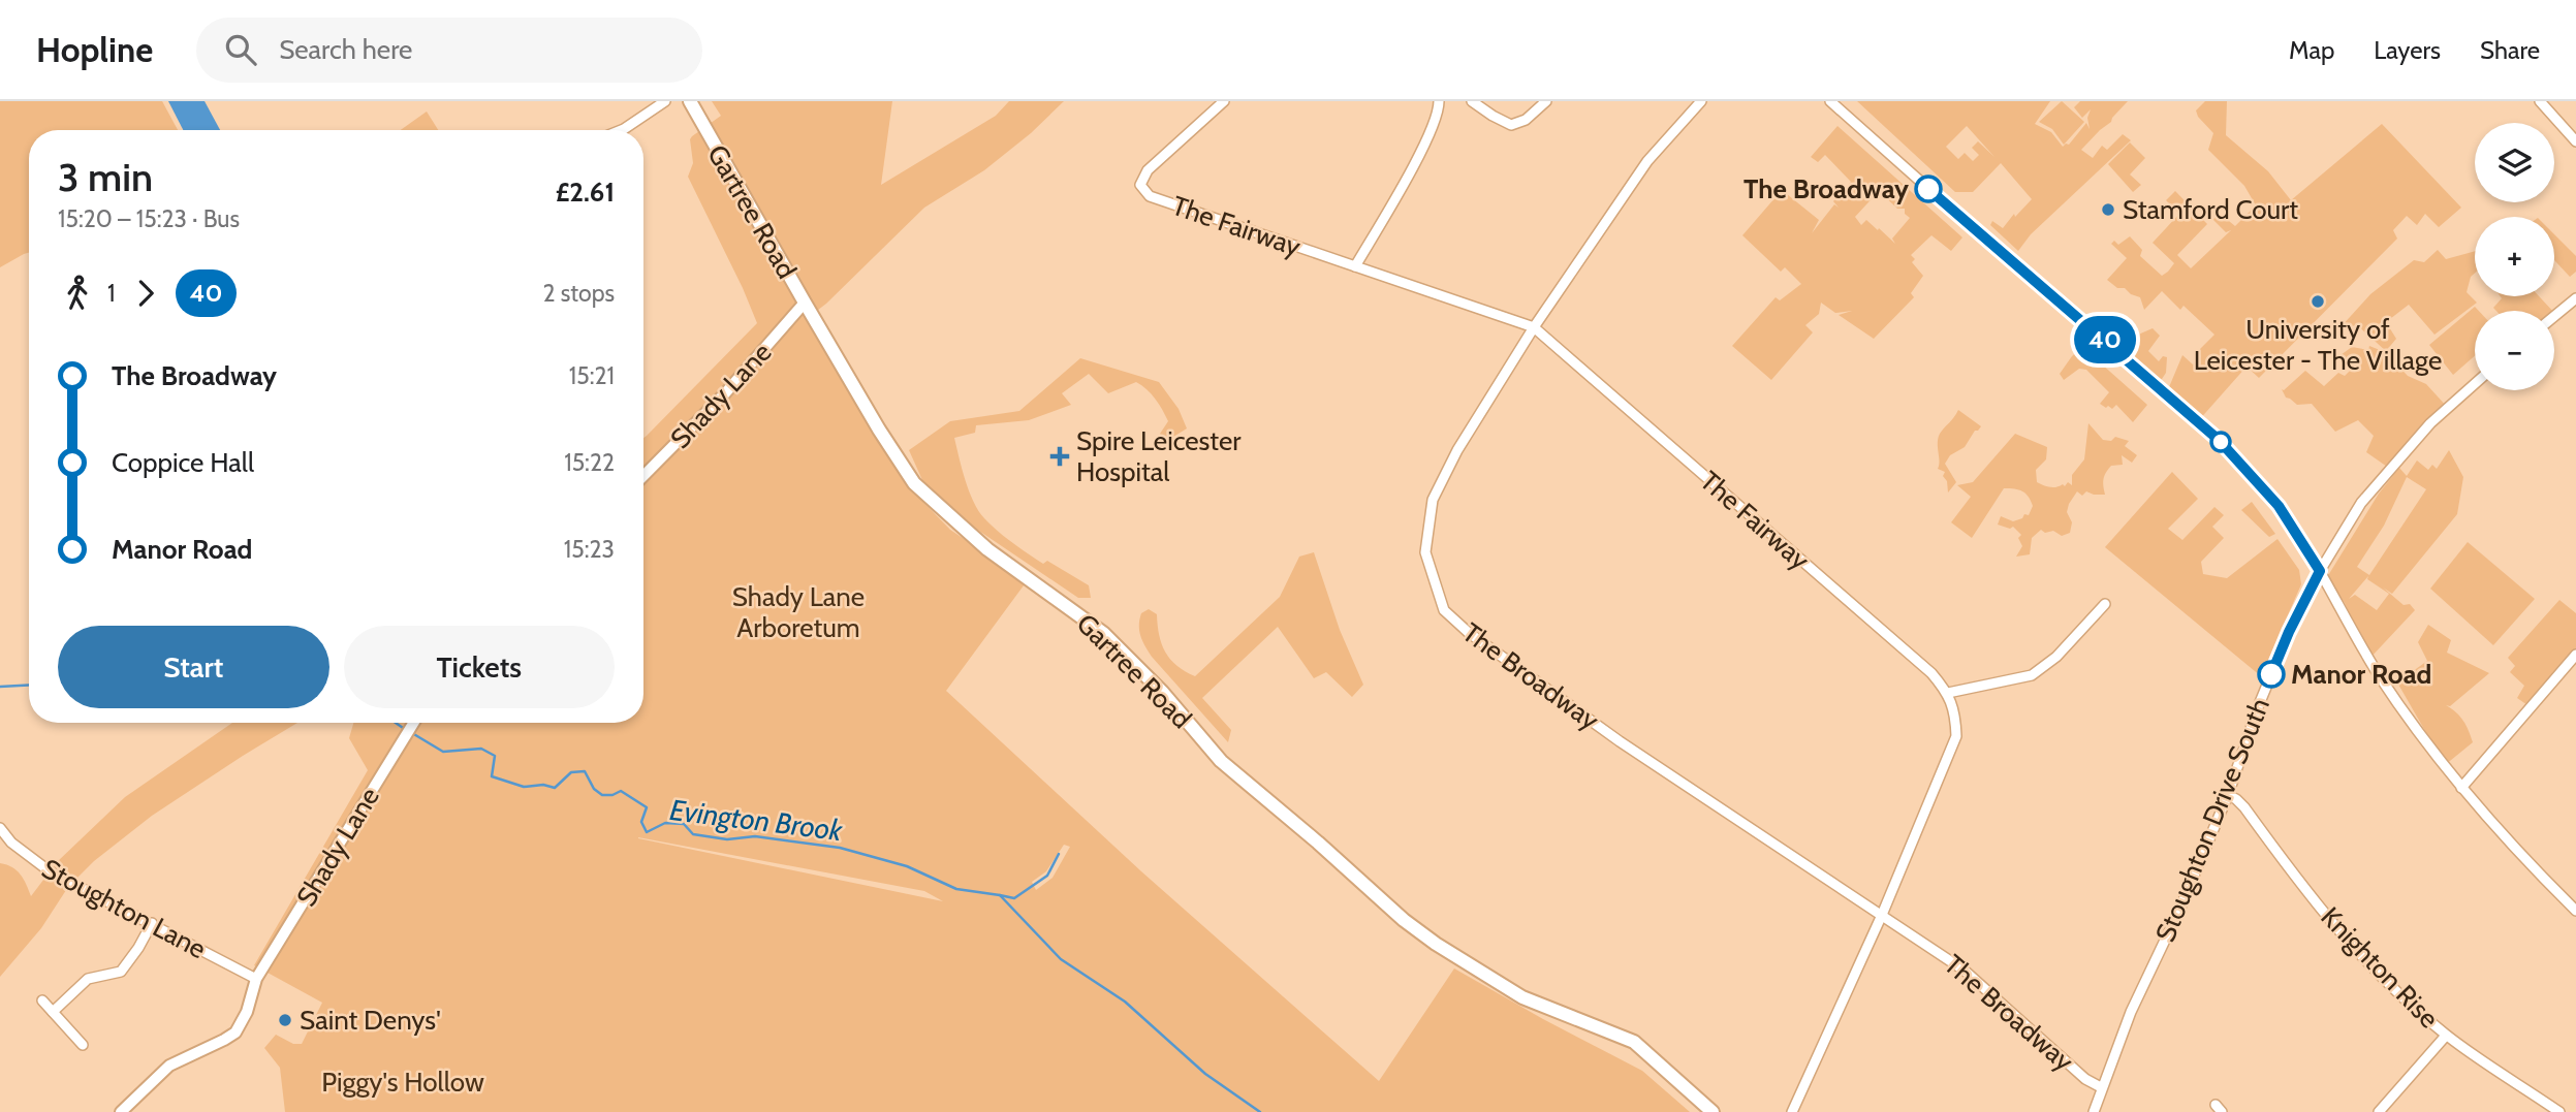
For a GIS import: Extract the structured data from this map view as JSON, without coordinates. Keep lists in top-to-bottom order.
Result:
{
  "streets": {
    "main road": ["Gartree Road"],
    "street": [
      "The Fairway",
      "Shady Lane",
      "The Broadway",
      "Stoughton Drive South",
      "Stoughton Lane",
      "Knighton Rise"
    ]
  },
  "crossings": [
    ["Gartree Road", "Shady Lane"],
    ["The Fairway", "The Broadway"],
    ["Shady Lane", "Stoughton Lane"],
    ["The Broadway", "Stoughton Drive South"],
    ["Stoughton Drive South", "Knighton Rise"]
  ],
  "water": ["Evington Brook"],
  "parks": ["Shady Lane Arboretum", "Piggy's Hollow"],
  "places": {
    "other": [
      "The Broadway",
      "Stamford Court",
      "University of Leicester - The Village",
      "Manor Road",
      "Saint Denys'"
    ],
    "health": ["Spire Leicester Hospital"]
  },
  "lines": ["bus line 40"],
  "page": {
    "header": "Hopline",
    "search": "Search here",
    "nav": ["Map", "Layers", "Share"],
    "on_map": "40",
    "map_buttons": ["+", "−"],
    "heading": ["3 min", "15:20 – 15:23 · Bus", "£2.61"],
    "legs": ["1", "40", "2 stops"],
    "list": [
      {
        "name": "The Broadway",
        "value": "15:21"
      },
      {
        "name": "Coppice Hall",
        "value": "15:22"
      },
      {
        "name": "Manor Road",
        "value": "15:23"
      }
    ],
    "buttons": ["Start", "Tickets"]
  }
}
